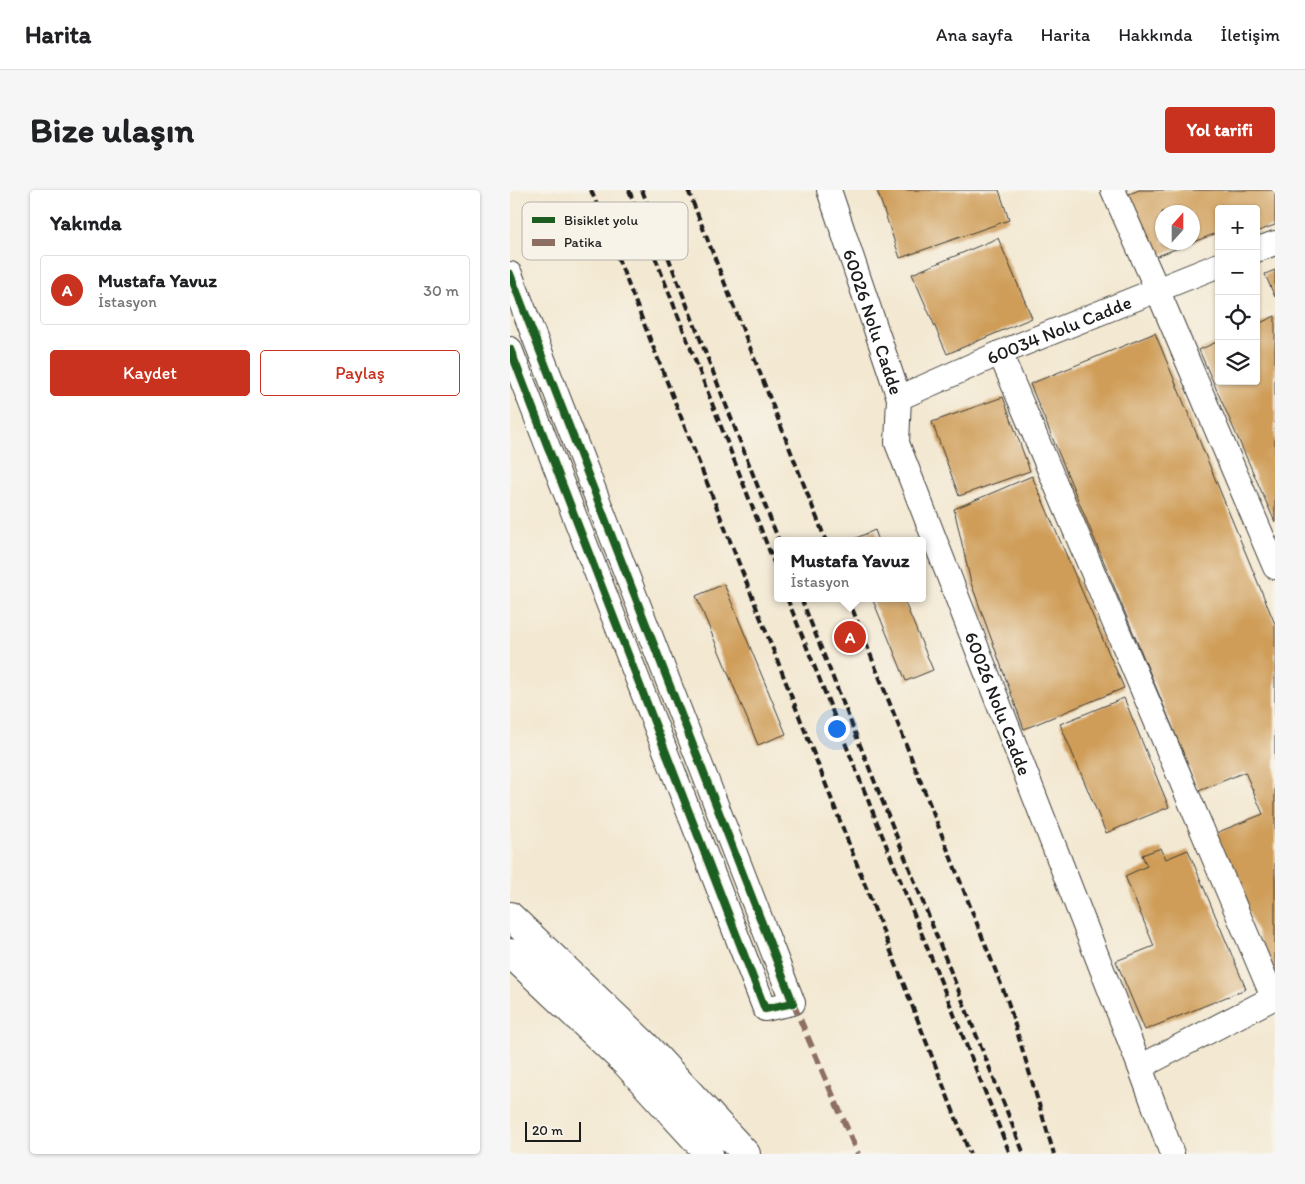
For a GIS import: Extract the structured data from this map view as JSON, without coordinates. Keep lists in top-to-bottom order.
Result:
{
  "streets": {
    "street": ["60026 Nolu Cadde", "60034 Nolu Cadde"]
  },
  "crossings": [
    ["60026 Nolu Cadde", "60034 Nolu Cadde"]
  ],
  "legend": ["Bisiklet yolu", "Patika"],
  "scale_bar": "20 m",
  "north": "top",
  "page": {
    "header": "Harita",
    "nav": [
      "Ana sayfa",
      "Harita",
      "Hakkında",
      "İletişim"
    ],
    "buttons": [
      "Yol tarifi",
      ["Kaydet", "Paylaş"]
    ],
    "title": "Bize ulaşın",
    "heading": "Yakında",
    "map_buttons": ["+", "−"],
    "list": [
      {
        "mark": "A",
        "name": "Mustafa Yavuz",
        "note": "İstasyon",
        "value": "30 m"
      }
    ],
    "popup": ["Mustafa Yavuz", "İstasyon"],
    "pins": "A",
    "scale": "20 m"
  }
}
